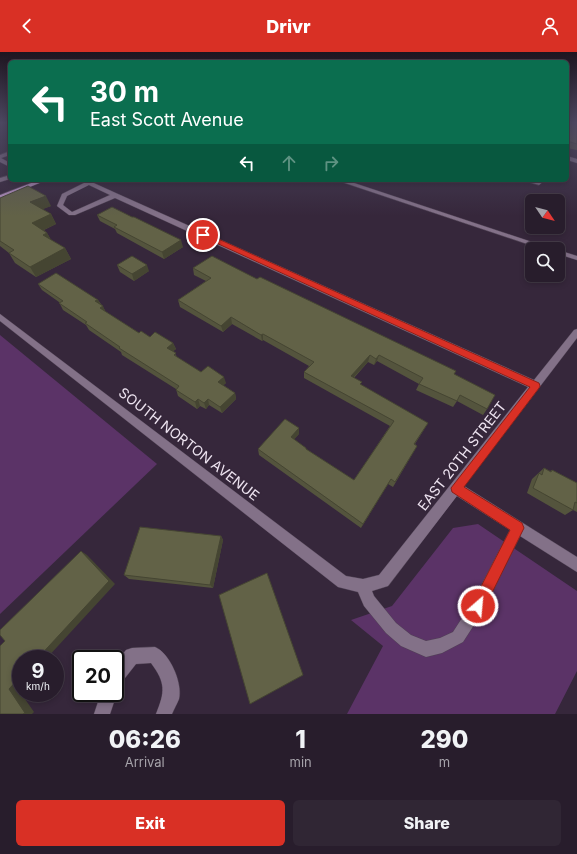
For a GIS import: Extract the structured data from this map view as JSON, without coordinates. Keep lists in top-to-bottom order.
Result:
{
  "streets": {
    "street": ["SOUTH NORTON AVENUE", "EAST 20TH STREET"]
  },
  "crossings": [
    ["SOUTH NORTON AVENUE", "EAST 20TH STREET"]
  ],
  "north": "bottom right",
  "page": {
    "header": "Drivr",
    "turn": ["30 m", "East Scott Avenue"],
    "speed": "9 km/h",
    "limit": "20",
    "eta": [
      "06:26",
      "Arrival",
      "1",
      "min",
      "290",
      "m"
    ],
    "buttons": ["Exit", "Share"]
  }
}
